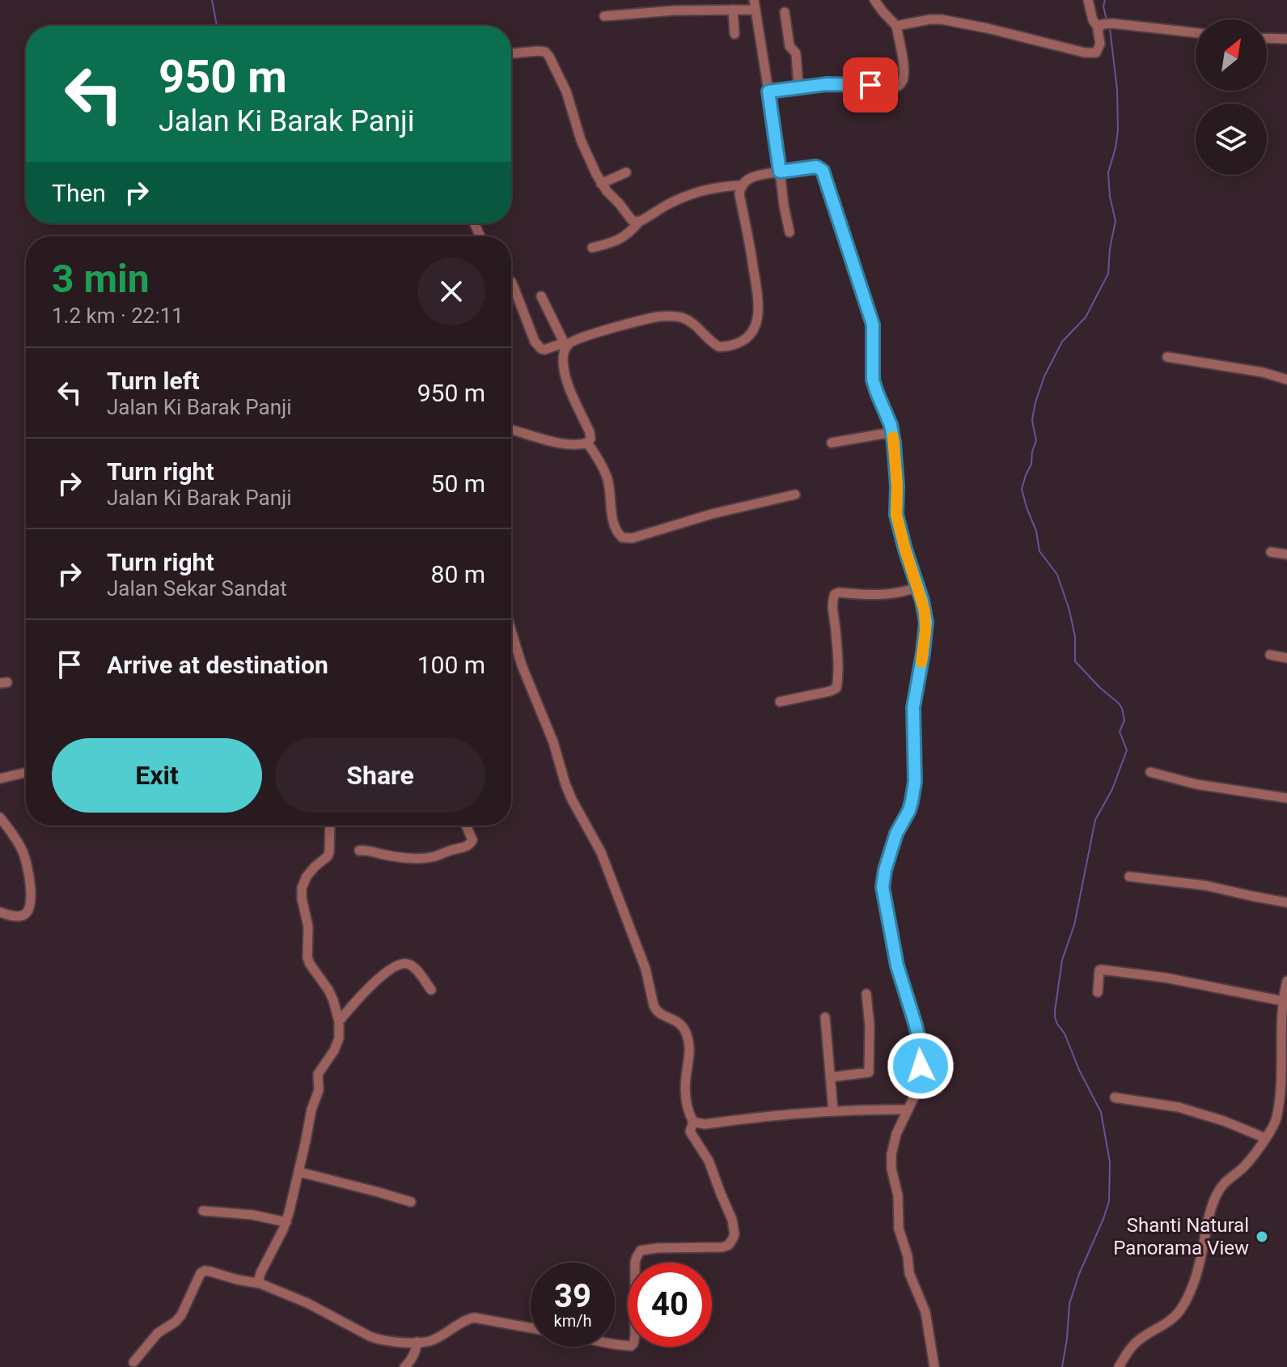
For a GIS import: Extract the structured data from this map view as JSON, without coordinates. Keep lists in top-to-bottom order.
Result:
{
  "places": ["Shanti Natural Panorama View"],
  "north": "top right",
  "page": {
    "turn": ["950 m", "Jalan Ki Barak Panji"],
    "then": "Then",
    "heading": ["3 min", "1.2 km · 22:11"],
    "list": [
      {
        "name": "Turn left",
        "note": "Jalan Ki Barak Panji",
        "value": "950 m"
      },
      {
        "name": "Turn right",
        "note": "Jalan Ki Barak Panji",
        "value": "50 m"
      },
      {
        "name": "Turn right",
        "note": "Jalan Sekar Sandat",
        "value": "80 m"
      },
      {
        "name": "Arrive at destination",
        "value": "100 m"
      }
    ],
    "buttons": ["Exit", "Share"],
    "speed": "39 km/h",
    "limit": "40"
  }
}
